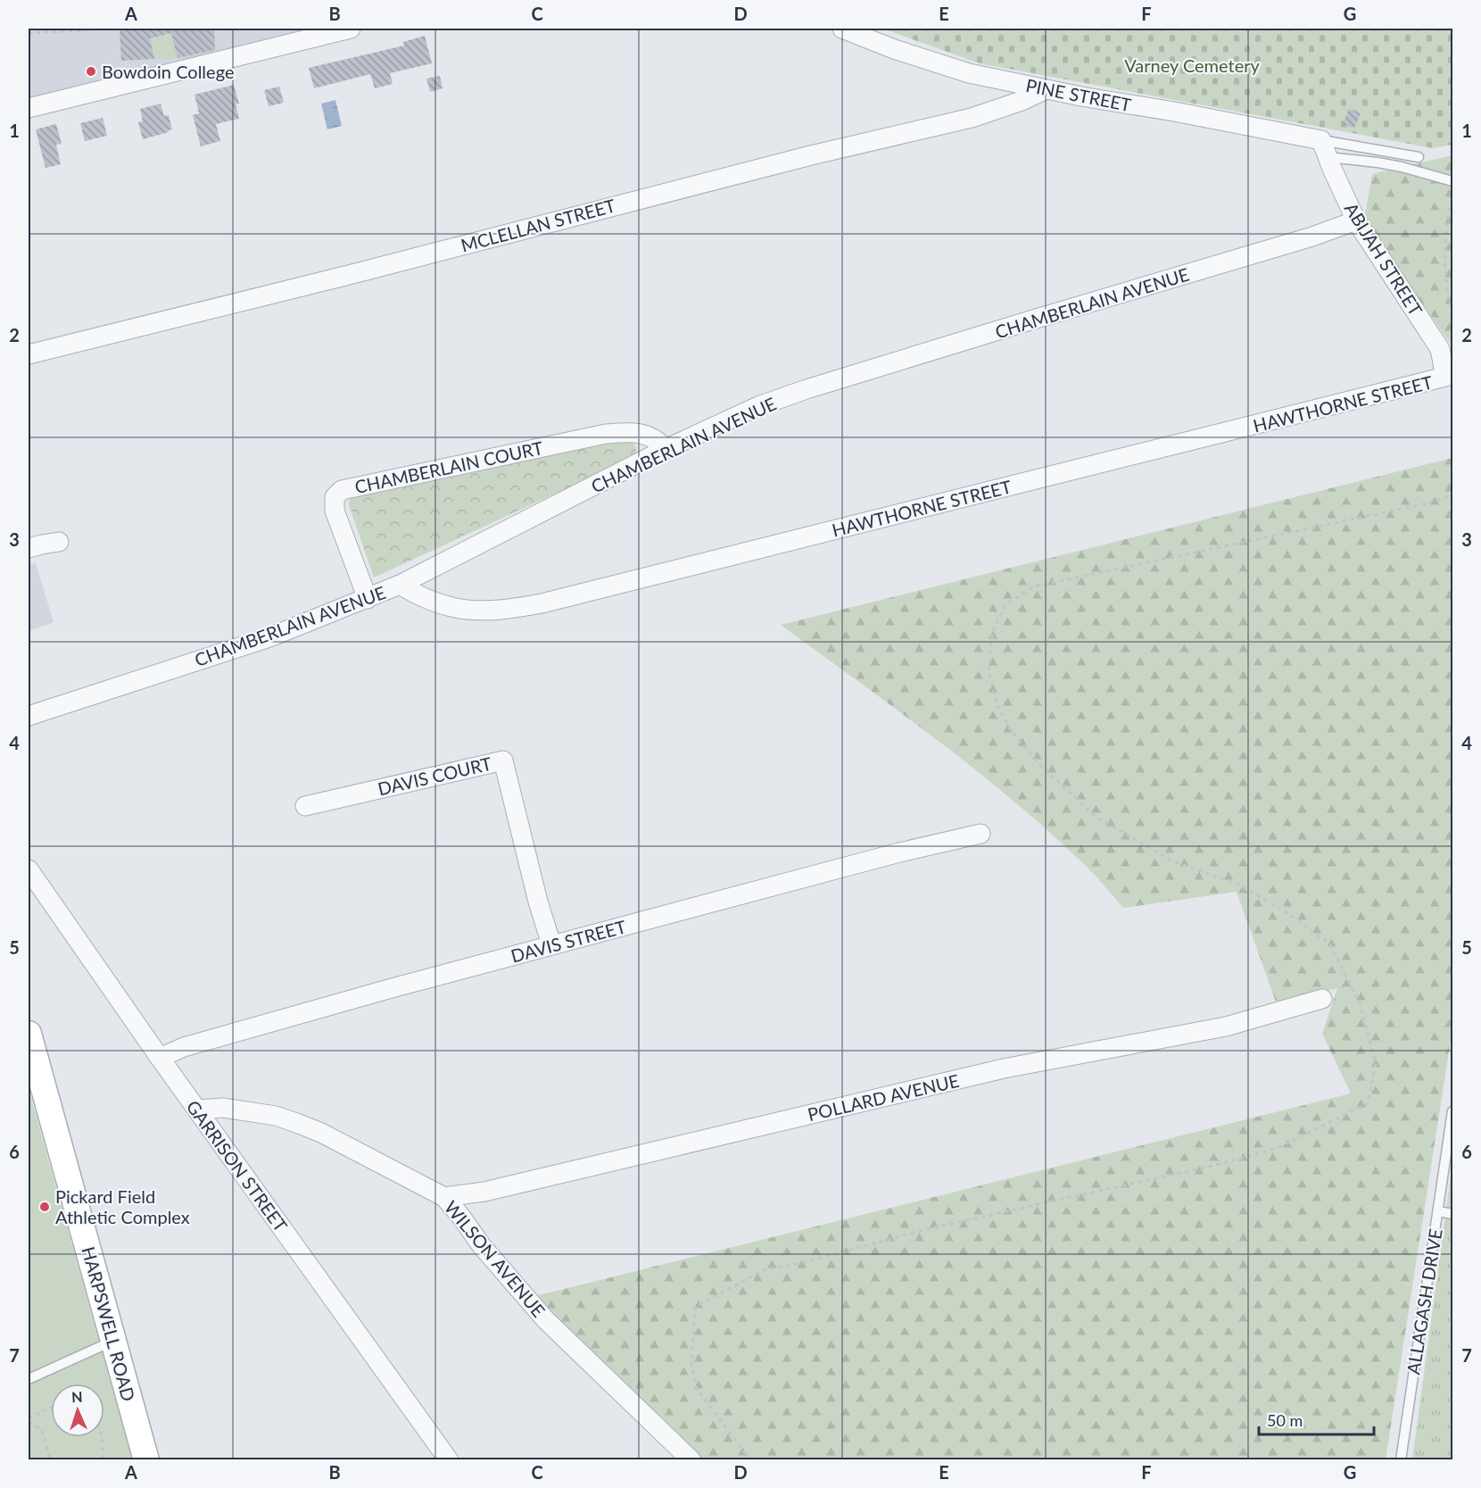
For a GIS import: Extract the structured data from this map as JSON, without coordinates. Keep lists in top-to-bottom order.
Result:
{
  "streets": {
    "main road": ["HARPSWELL ROAD"],
    "street": [
      "PINE STREET",
      "MCLELLAN STREET",
      "ABIJAH STREET",
      "CHAMBERLAIN AVENUE",
      "HAWTHORNE STREET",
      "CHAMBERLAIN COURT",
      "DAVIS COURT",
      "DAVIS STREET",
      "POLLARD AVENUE",
      "GARRISON STREET",
      "WILSON AVENUE"
    ],
    "lane": ["ALLAGASH DRIVE"]
  },
  "crossings": [
    ["PINE STREET", "MCLELLAN STREET"],
    ["PINE STREET", "ABIJAH STREET"],
    ["ABIJAH STREET", "CHAMBERLAIN AVENUE"],
    ["ABIJAH STREET", "HAWTHORNE STREET"],
    ["CHAMBERLAIN AVENUE", "HAWTHORNE STREET"],
    ["CHAMBERLAIN AVENUE", "CHAMBERLAIN COURT"],
    ["DAVIS COURT", "DAVIS STREET"],
    ["DAVIS STREET", "GARRISON STREET"],
    ["POLLARD AVENUE", "WILSON AVENUE"],
    ["GARRISON STREET", "WILSON AVENUE"]
  ],
  "parks": ["Varney Cemetery"],
  "places": ["Bowdoin College", "Pickard Field Athletic Complex"],
  "scale_bar": "50 m",
  "north": "top",
  "grid": {
    "columns": [
      "A",
      "B",
      "C",
      "D",
      "E",
      "F",
      "G"
    ],
    "rows": [
      "1",
      "2",
      "3",
      "4",
      "5",
      "6",
      "7"
    ]
  }
}
